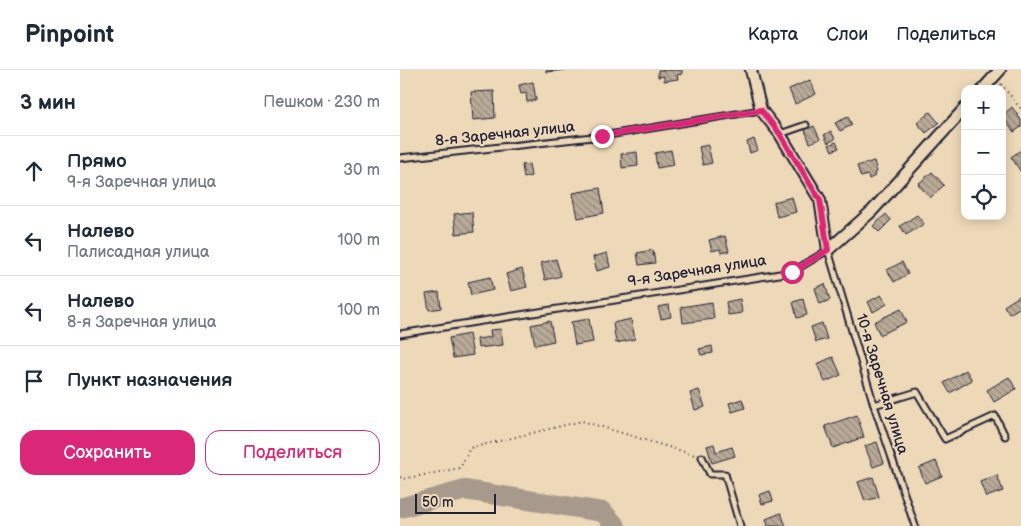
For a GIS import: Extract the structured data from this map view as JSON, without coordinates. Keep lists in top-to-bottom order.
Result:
{
  "streets": {
    "street": ["9-я Заречная улица"],
    "lane": ["8-я Заречная улица", "10-я Заречная улица"]
  },
  "crossings": [
    ["9-я Заречная улица", "10-я Заречная улица"]
  ],
  "scale_bar": "50 m",
  "page": {
    "header": "Pinpoint",
    "nav": ["Карта", "Слои", "Поделиться"],
    "heading": ["3 мин", "Пешком · 230 m"],
    "map_buttons": ["+", "−"],
    "list": [
      ["Прямо", "9-я Заречная улица", "30 m"],
      ["Налево", "Палисадная улица", "100 m"],
      ["Налево", "8-я Заречная улица", "100 m"],
      "Пункт назначения"
    ],
    "buttons": ["Сохранить", "Поделиться"],
    "scale": "50 m"
  }
}
